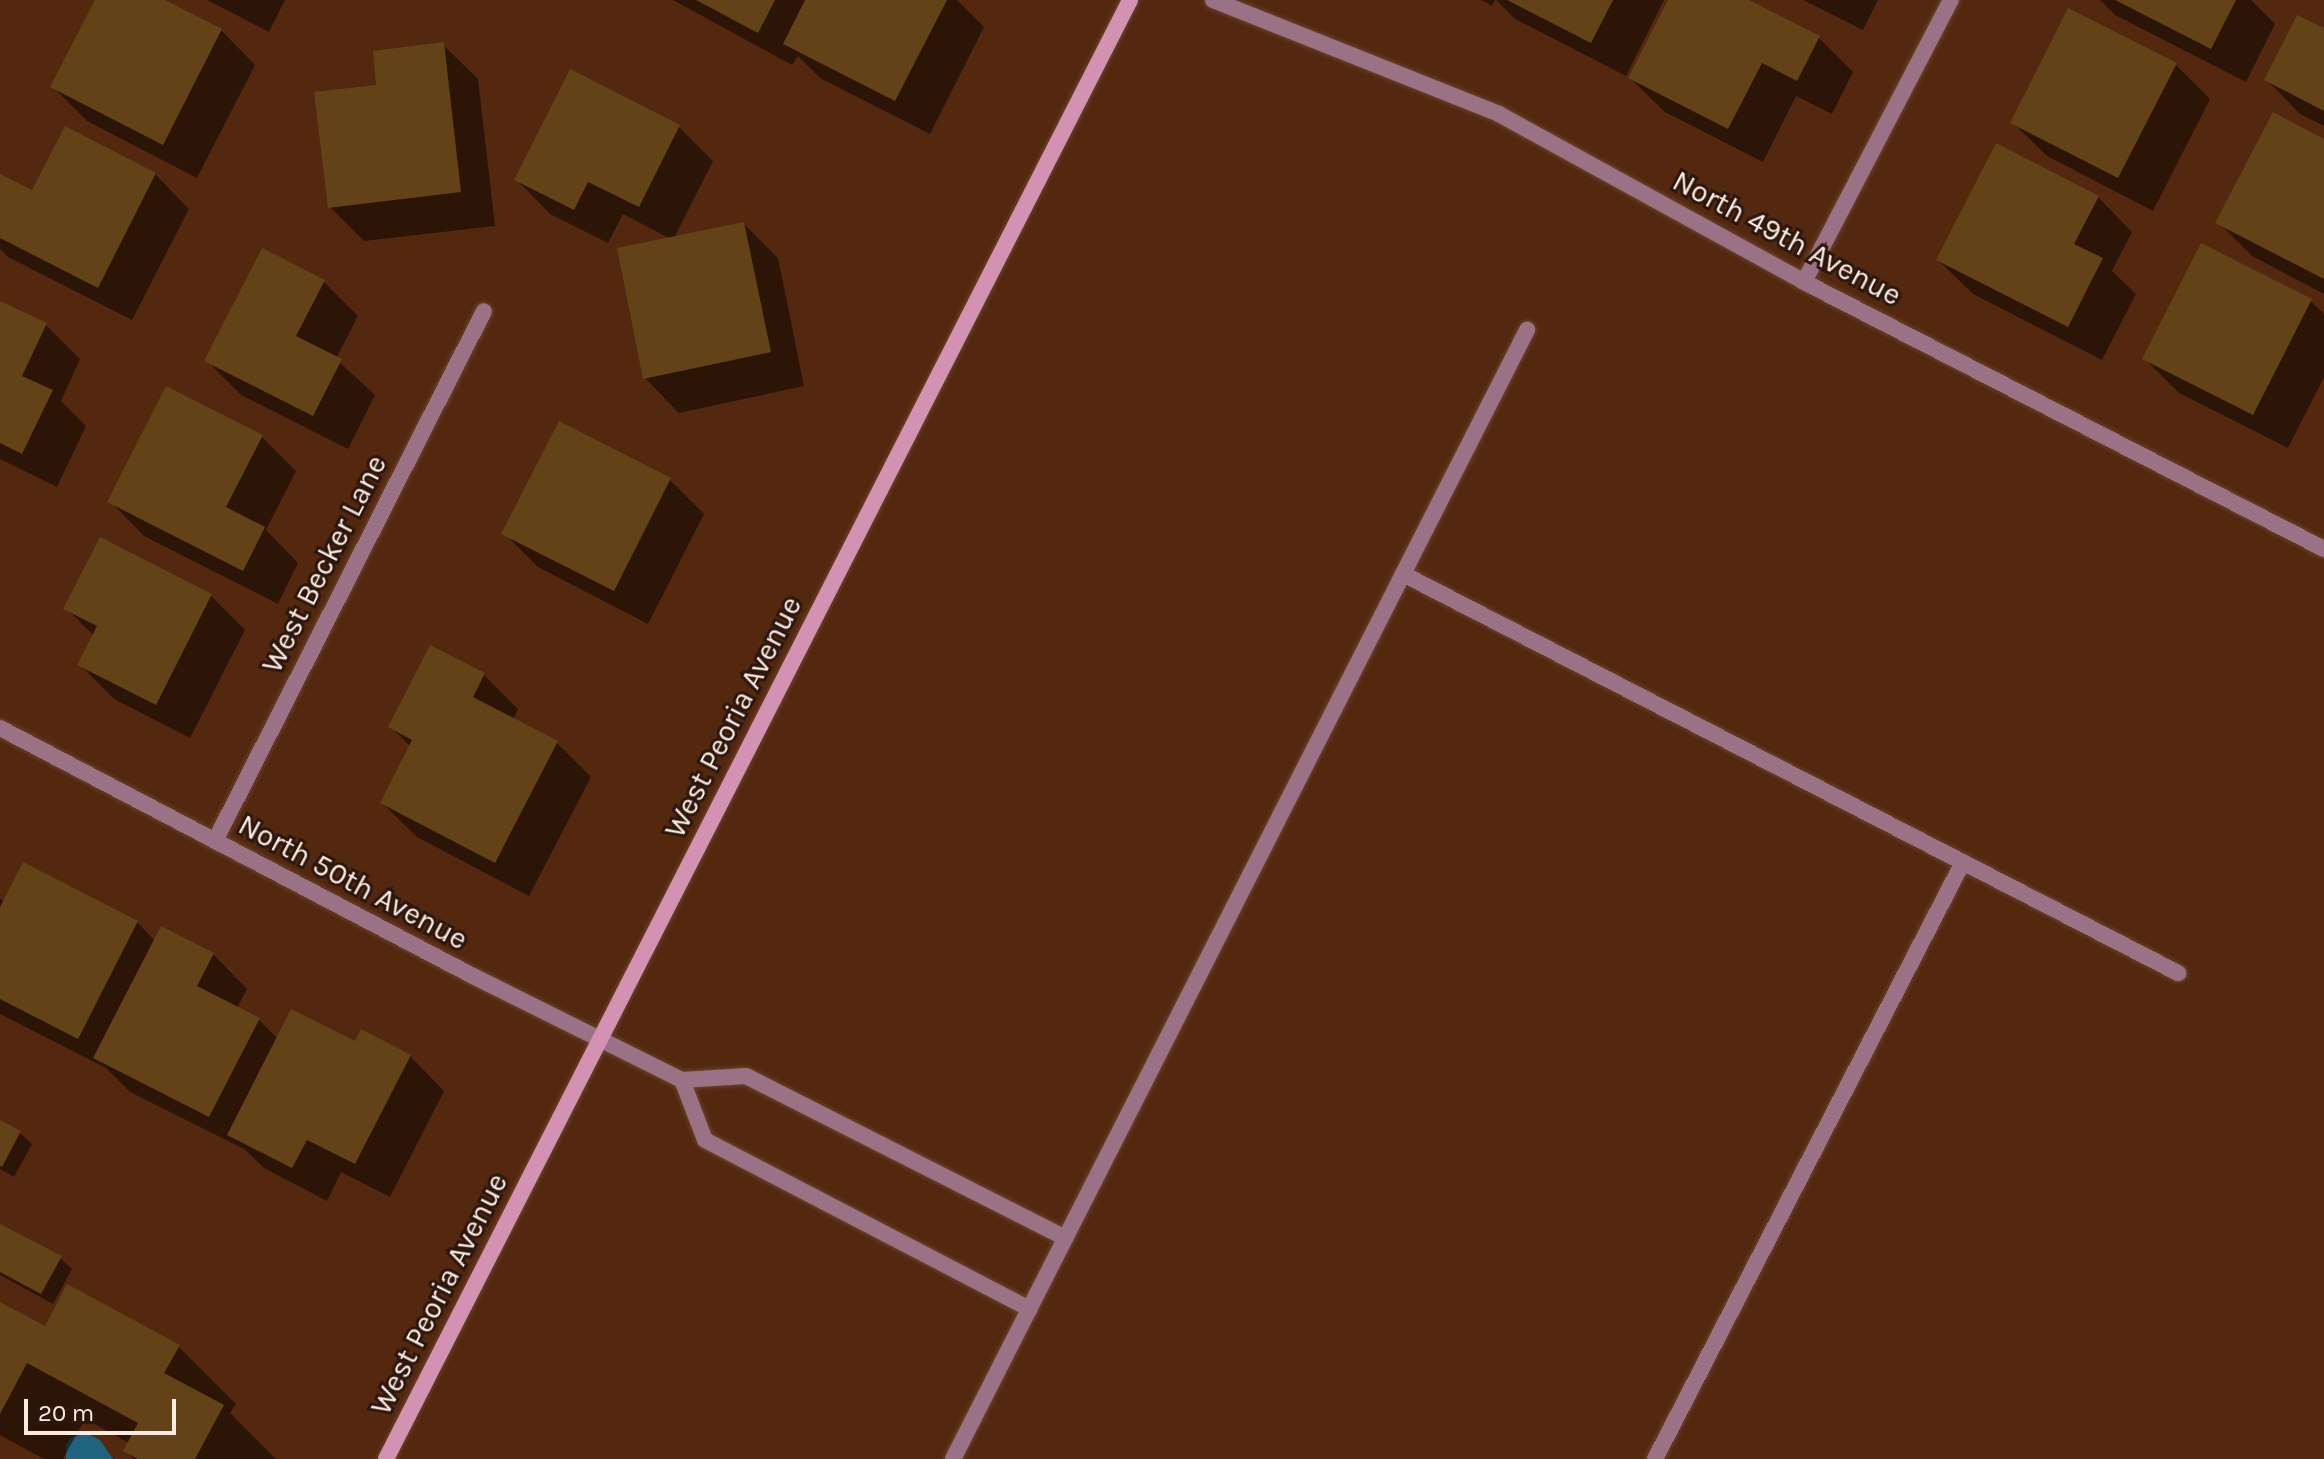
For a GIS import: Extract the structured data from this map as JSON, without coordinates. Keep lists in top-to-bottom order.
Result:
{
  "streets": {
    "main road": ["West Peoria Avenue"],
    "street": ["North 49th Avenue", "West Becker Lane", "North 50th Avenue"]
  },
  "crossings": [
    ["West Becker Lane", "North 50th Avenue"],
    ["West Peoria Avenue", "North 50th Avenue"]
  ],
  "scale_bar": "20 m"
}
